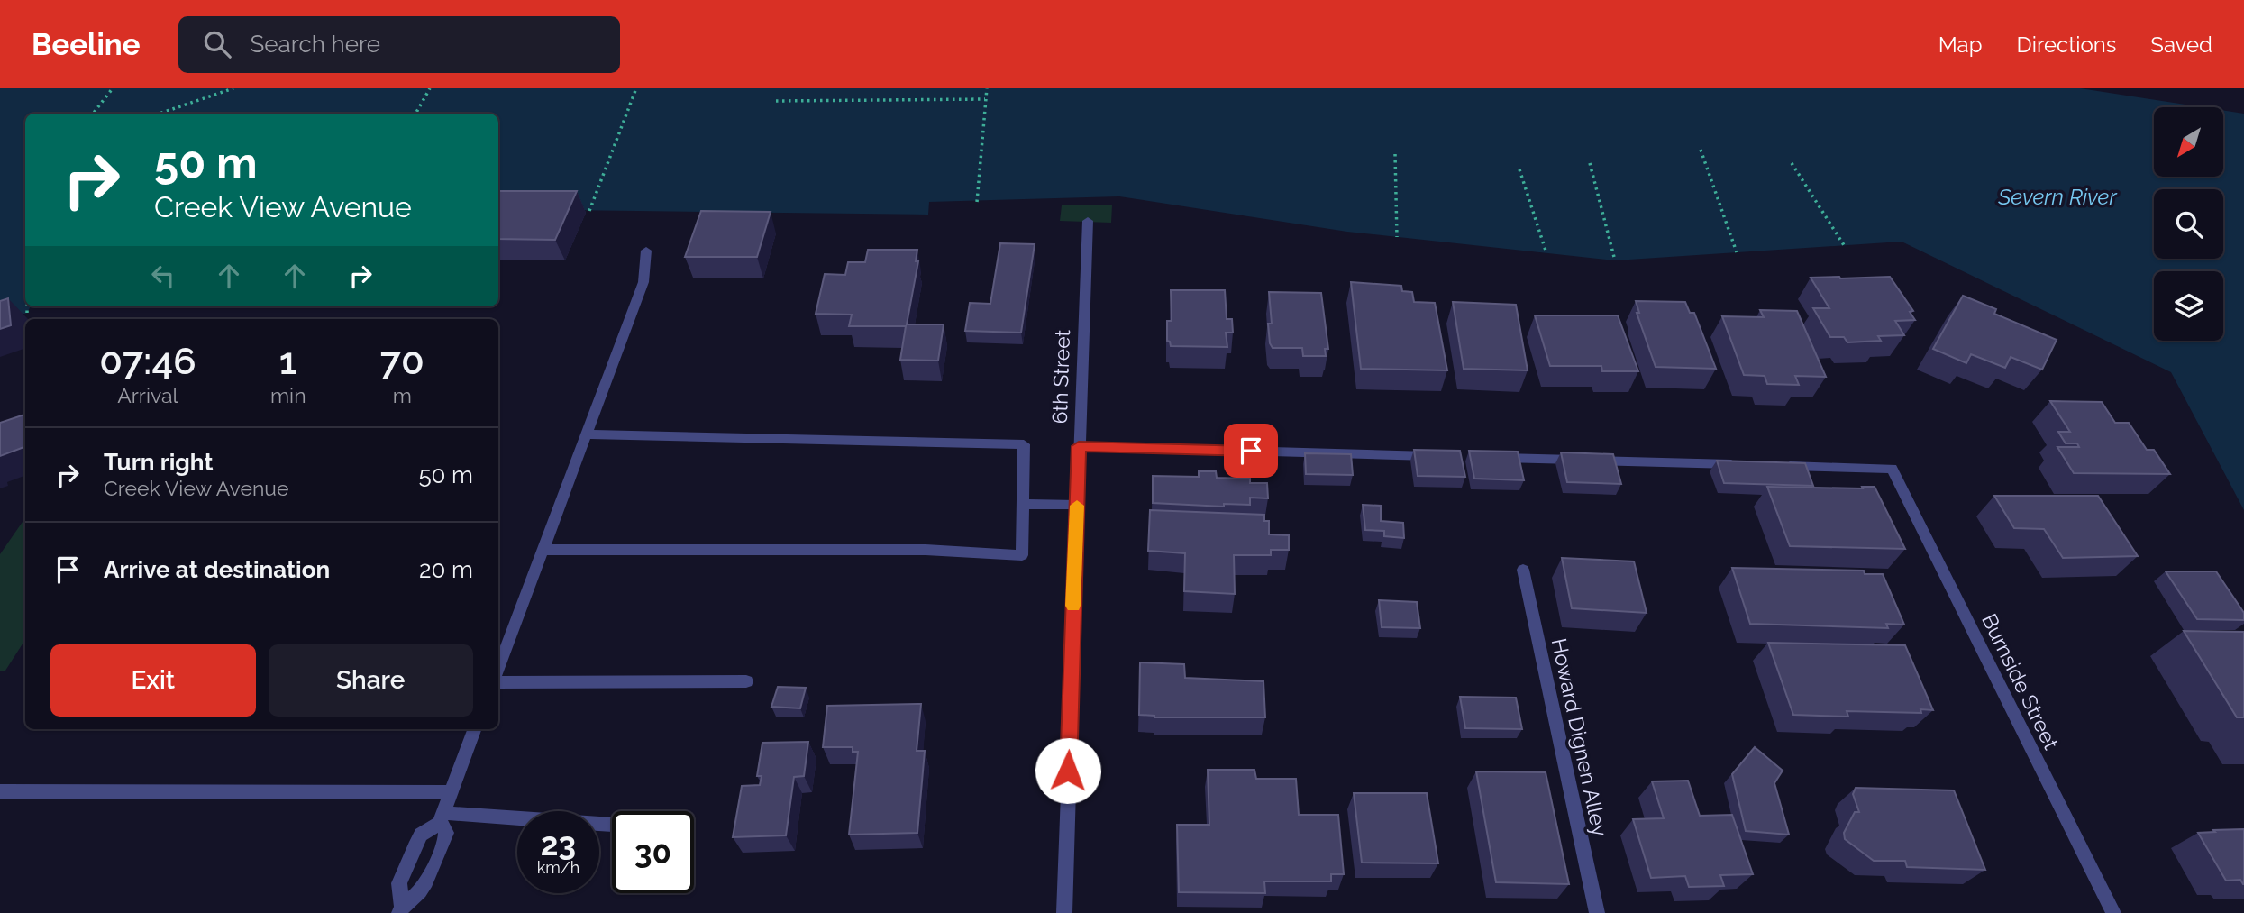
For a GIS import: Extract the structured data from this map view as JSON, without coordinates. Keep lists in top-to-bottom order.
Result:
{
  "streets": {
    "street": ["6th Street", "Burnside Street", "Howard Dignen Alley"]
  },
  "water": ["Severn River"],
  "north": "bottom left",
  "page": {
    "header": "Beeline",
    "search": "Search here",
    "nav": ["Map", "Directions", "Saved"],
    "turn": ["50 m", "Creek View Avenue"],
    "eta": [
      "07:46",
      "Arrival",
      "1",
      "min",
      "70",
      "m"
    ],
    "list": [
      {
        "name": "Turn right",
        "note": "Creek View Avenue",
        "value": "50 m"
      },
      {
        "name": "Arrive at destination",
        "value": "20 m"
      }
    ],
    "buttons": ["Exit", "Share"],
    "speed": "23 km/h",
    "limit": "30"
  }
}
